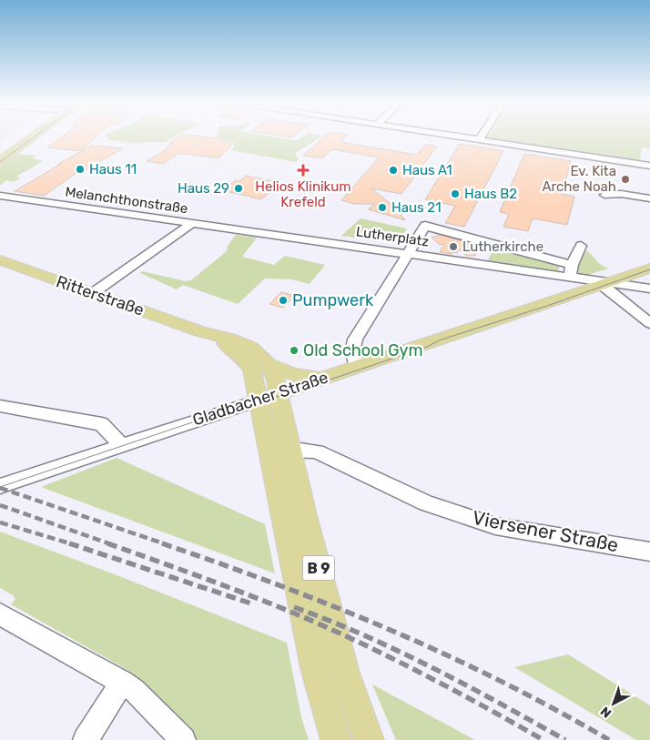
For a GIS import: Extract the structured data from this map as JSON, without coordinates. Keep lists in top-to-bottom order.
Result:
{
  "streets": {
    "main road": ["Ritterstraße", "Gladbacher Straße", "B 9"],
    "street": ["Melanchthonstraße", "Lutherplatz", "Viersener Straße"]
  },
  "crossings": [
    ["Melanchthonstraße", "Lutherplatz"],
    ["Lutherplatz", "Gladbacher Straße"],
    ["Ritterstraße", "Gladbacher Straße"],
    ["Ritterstraße", "B 9"],
    ["Gladbacher Straße", "B 9"],
    ["Viersener Straße", "B 9"]
  ],
  "places": {
    "other": [
      "Haus 11",
      "Haus A1",
      "Ev. Kita Arche Noah",
      "Haus 29",
      "Haus B2",
      "Haus 21",
      "Lutherkirche",
      "Pumpwerk",
      "Old School Gym"
    ],
    "health": ["Helios Klinikum Krefeld"]
  },
  "north": "bottom left"
}
